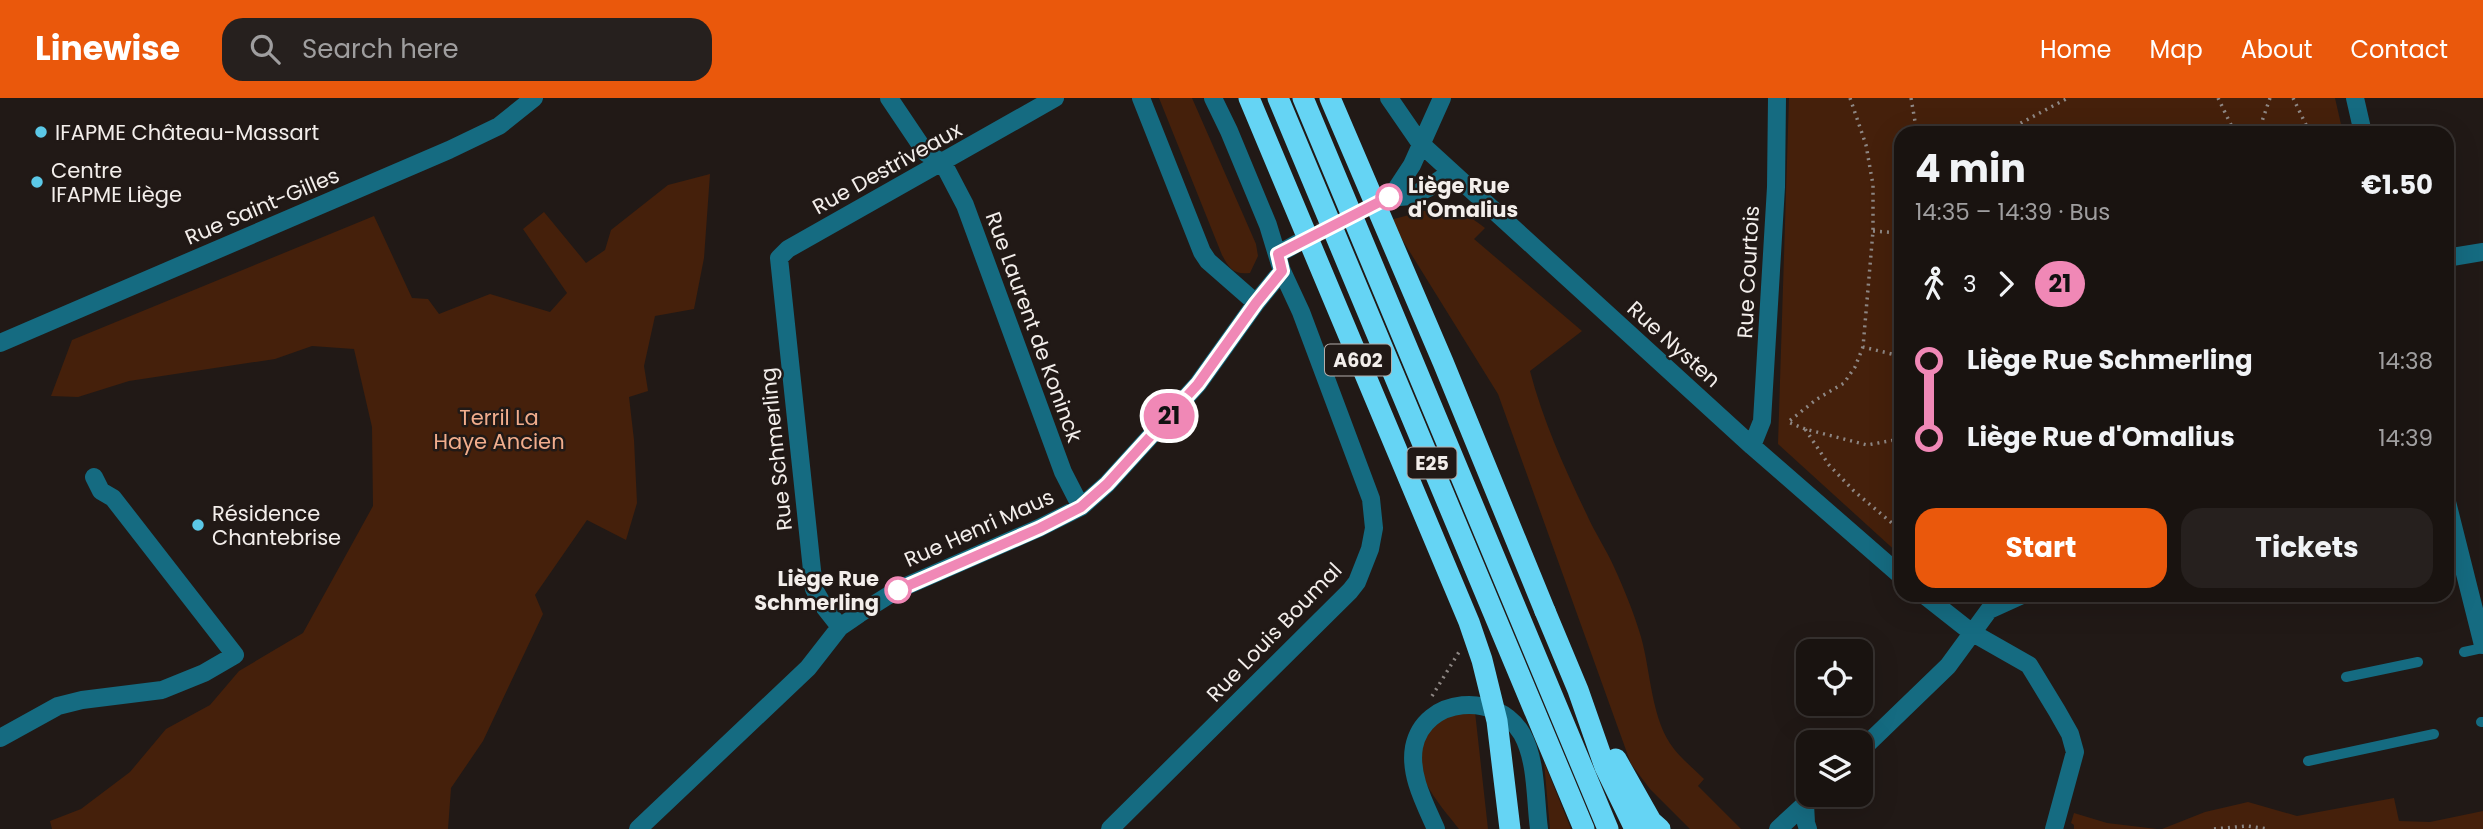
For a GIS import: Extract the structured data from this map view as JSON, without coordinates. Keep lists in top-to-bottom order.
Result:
{
  "streets": {
    "highway": ["A602", "E25"],
    "street": [
      "Rue Destriveaux",
      "Rue Saint-Gilles",
      "Rue Courtois",
      "Rue Laurent de Koninck",
      "Rue Nysten",
      "Rue Schmerling",
      "Rue Henri Maus",
      "Rue Louis Boumal"
    ]
  },
  "crossings": [
    ["Rue Destriveaux", "Rue Laurent de Koninck"],
    ["Rue Destriveaux", "Rue Schmerling"],
    ["Rue Courtois", "Rue Nysten"],
    ["Rue Laurent de Koninck", "Rue Henri Maus"],
    ["Rue Schmerling", "Rue Henri Maus"],
    ["Rue Henri Maus", "Rue Louis Boumal"]
  ],
  "parks": ["Terril La Haye Ancien"],
  "places": [
    "IFAPME Château-Massart",
    "Centre IFAPME Liège",
    "Liège Rue d'Omalius",
    "Résidence Chantebrise",
    "Liège Rue Schmerling"
  ],
  "lines": ["bus line 21"],
  "page": {
    "header": "Linewise",
    "search": "Search here",
    "nav": [
      "Home",
      "Map",
      "About",
      "Contact"
    ],
    "on_map": "21",
    "heading": ["4 min", "14:35 – 14:39 · Bus", "€1.50"],
    "legs": ["3", "21"],
    "list": [
      {
        "name": "Liège Rue Schmerling",
        "value": "14:38"
      },
      {
        "name": "Liège Rue d'Omalius",
        "value": "14:39"
      }
    ],
    "buttons": ["Start", "Tickets"]
  }
}
